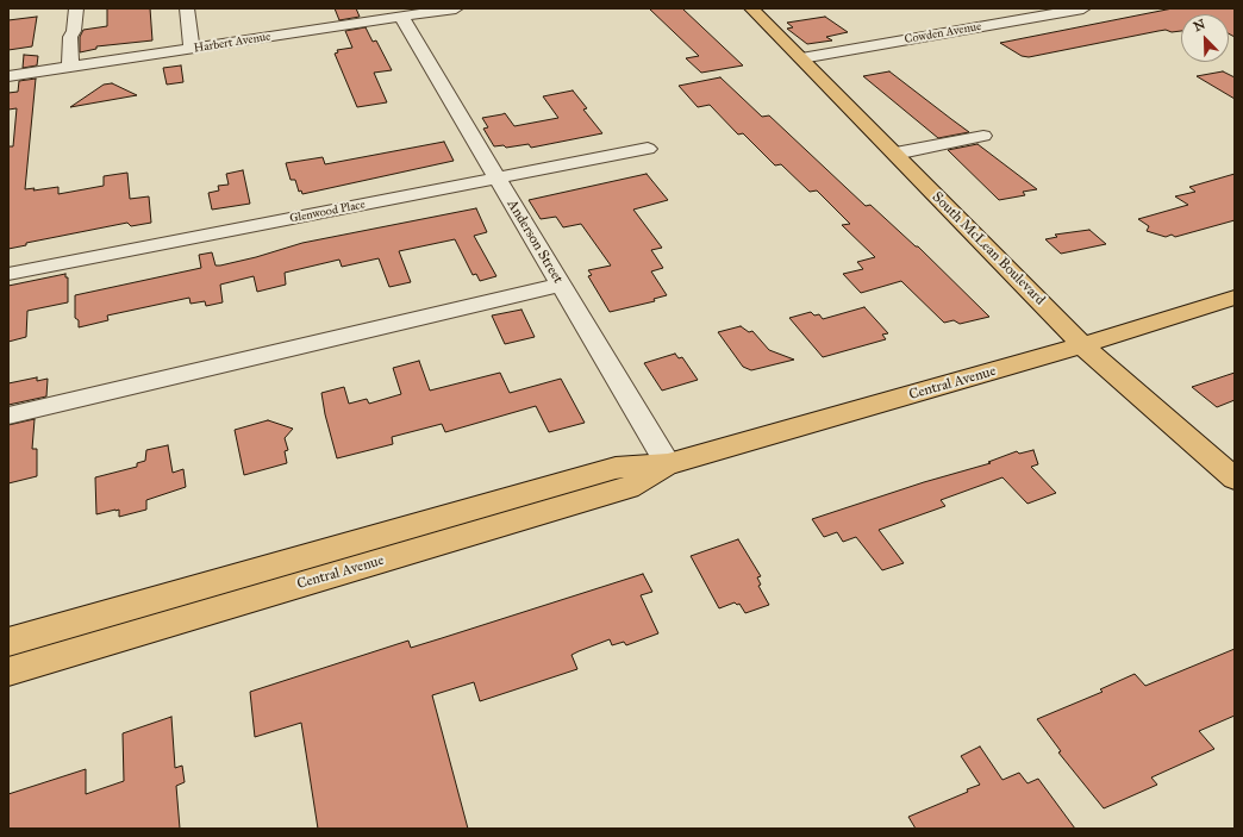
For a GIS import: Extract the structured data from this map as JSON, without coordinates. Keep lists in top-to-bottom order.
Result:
{
  "streets": {
    "main road": ["South McLean Boulevard", "Central Avenue"],
    "street": [
      "Cowden Avenue",
      "Harbert Avenue",
      "Glenwood Place",
      "Anderson Street"
    ]
  },
  "crossings": [
    ["Cowden Avenue", "South McLean Boulevard"],
    ["Harbert Avenue", "Anderson Street"],
    ["Glenwood Place", "Anderson Street"],
    ["Anderson Street", "Central Avenue"],
    ["South McLean Boulevard", "Central Avenue"]
  ],
  "north": "top left"
}
